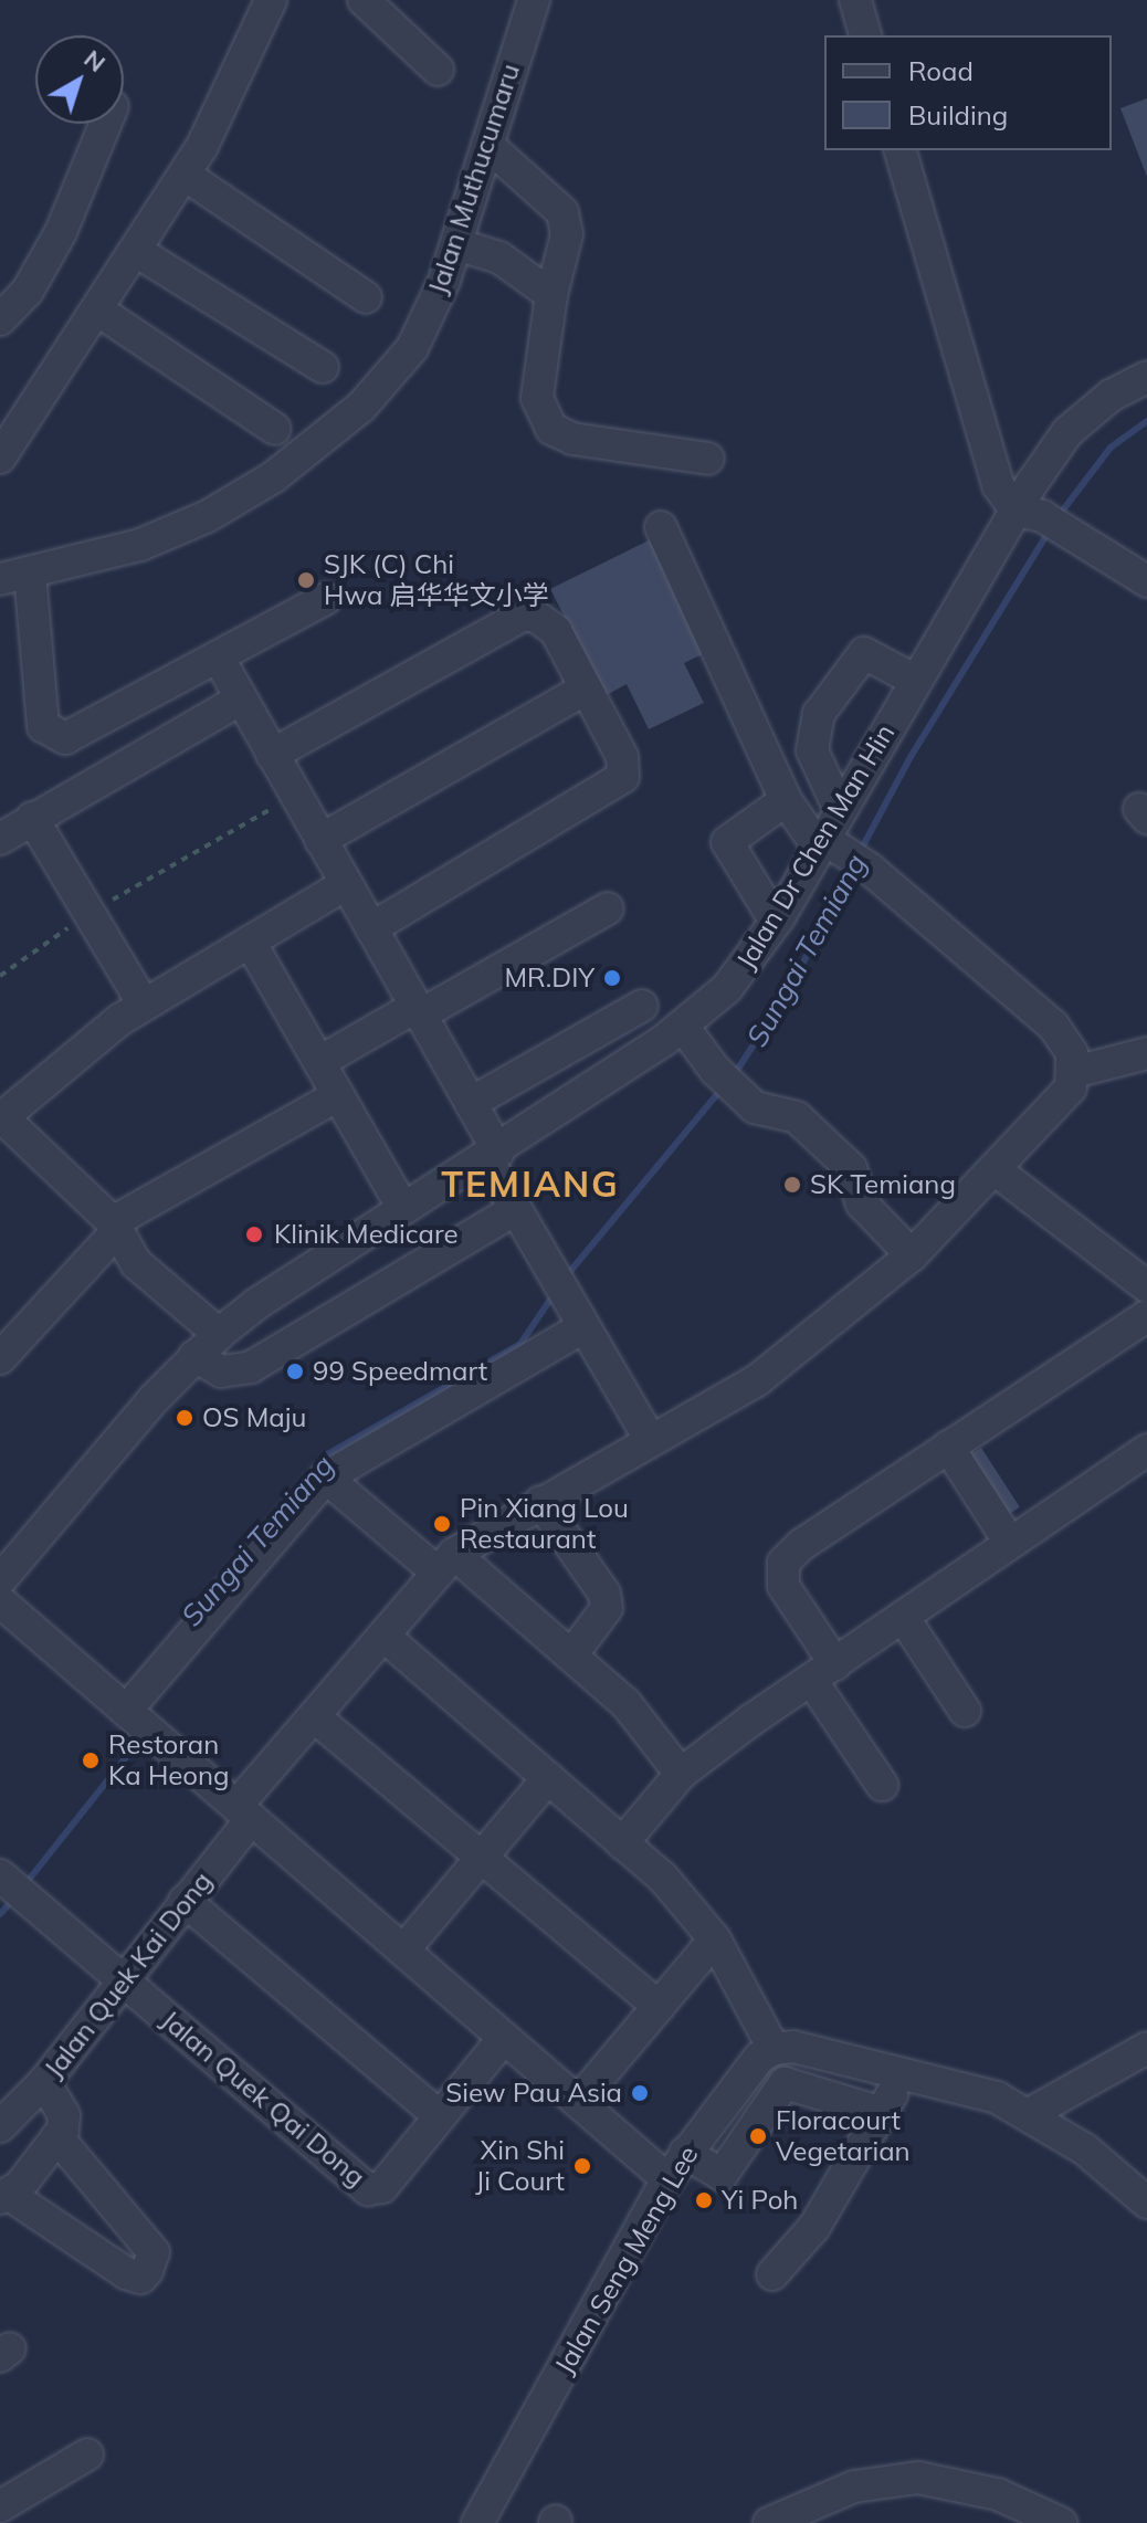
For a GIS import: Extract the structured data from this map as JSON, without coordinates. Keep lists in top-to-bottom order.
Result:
{
  "streets": {
    "street": [
      "Jalan Muthucumaru",
      "Jalan Dr Chen Man Hin",
      "Jalan Quek Kai Dong",
      "Jalan Quek Qai Dong",
      "Jalan Seng Meng Lee"
    ]
  },
  "crossings": [
    ["Jalan Quek Kai Dong", "Jalan Quek Qai Dong"]
  ],
  "districts": ["TEMIANG"],
  "water": ["Sungai Temiang"],
  "places": [
    "SJK (C) Chi Hwa 启华华文小学",
    "MR.DIY",
    "SK Temiang",
    "Klinik Medicare",
    "99 Speedmart",
    "OS Maju",
    "Pin Xiang Lou Restaurant",
    "Restoran Ka Heong",
    "Siew Pau Asia",
    "Floracourt Vegetarian",
    "Xin Shi Ji Court",
    "Yi Poh"
  ],
  "legend": ["Road", "Building"],
  "north": "top right"
}
